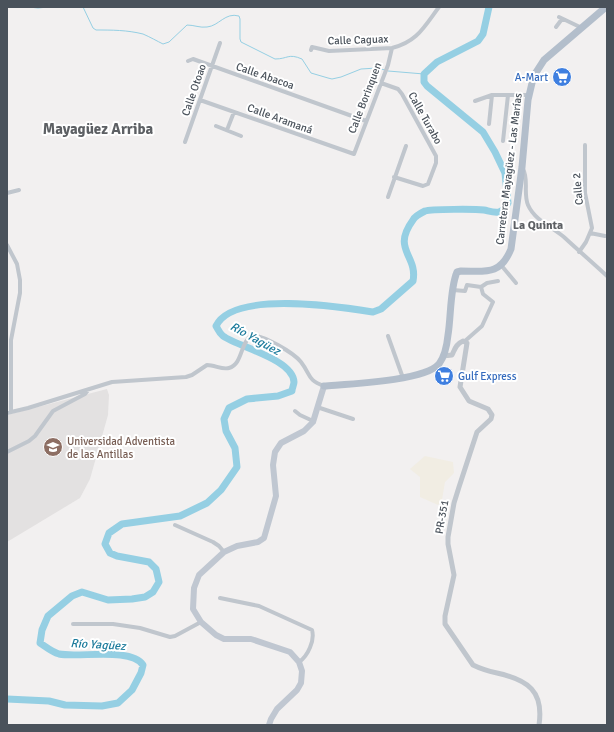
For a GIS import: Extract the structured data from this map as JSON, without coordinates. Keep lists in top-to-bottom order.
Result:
{
  "streets": {
    "main road": ["Carretera Mayagüez - Las Marías"],
    "street": [
      "Calle Caguax",
      "Calle Abacoa",
      "Calle Otoao",
      "Calle Borinquen",
      "Calle Turabo",
      "Calle Aramaná",
      "Calle 2",
      "PR-351"
    ]
  },
  "crossings": [
    ["Calle Caguax", "Calle Borinquen"],
    ["Calle Abacoa", "Calle Otoao"],
    ["Calle Abacoa", "Calle Borinquen"],
    ["Calle Otoao", "Calle Aramaná"],
    ["Calle Borinquen", "Calle Turabo"],
    ["Calle Borinquen", "Calle Aramaná"]
  ],
  "districts": ["Mayagüez Arriba", "La Quinta"],
  "water": ["Río Yagüez"],
  "places": {
    "supermarket": ["A-Mart", "Gulf Express"],
    "school or university": ["Universidad Adventista de las Antillas"]
  }
}
